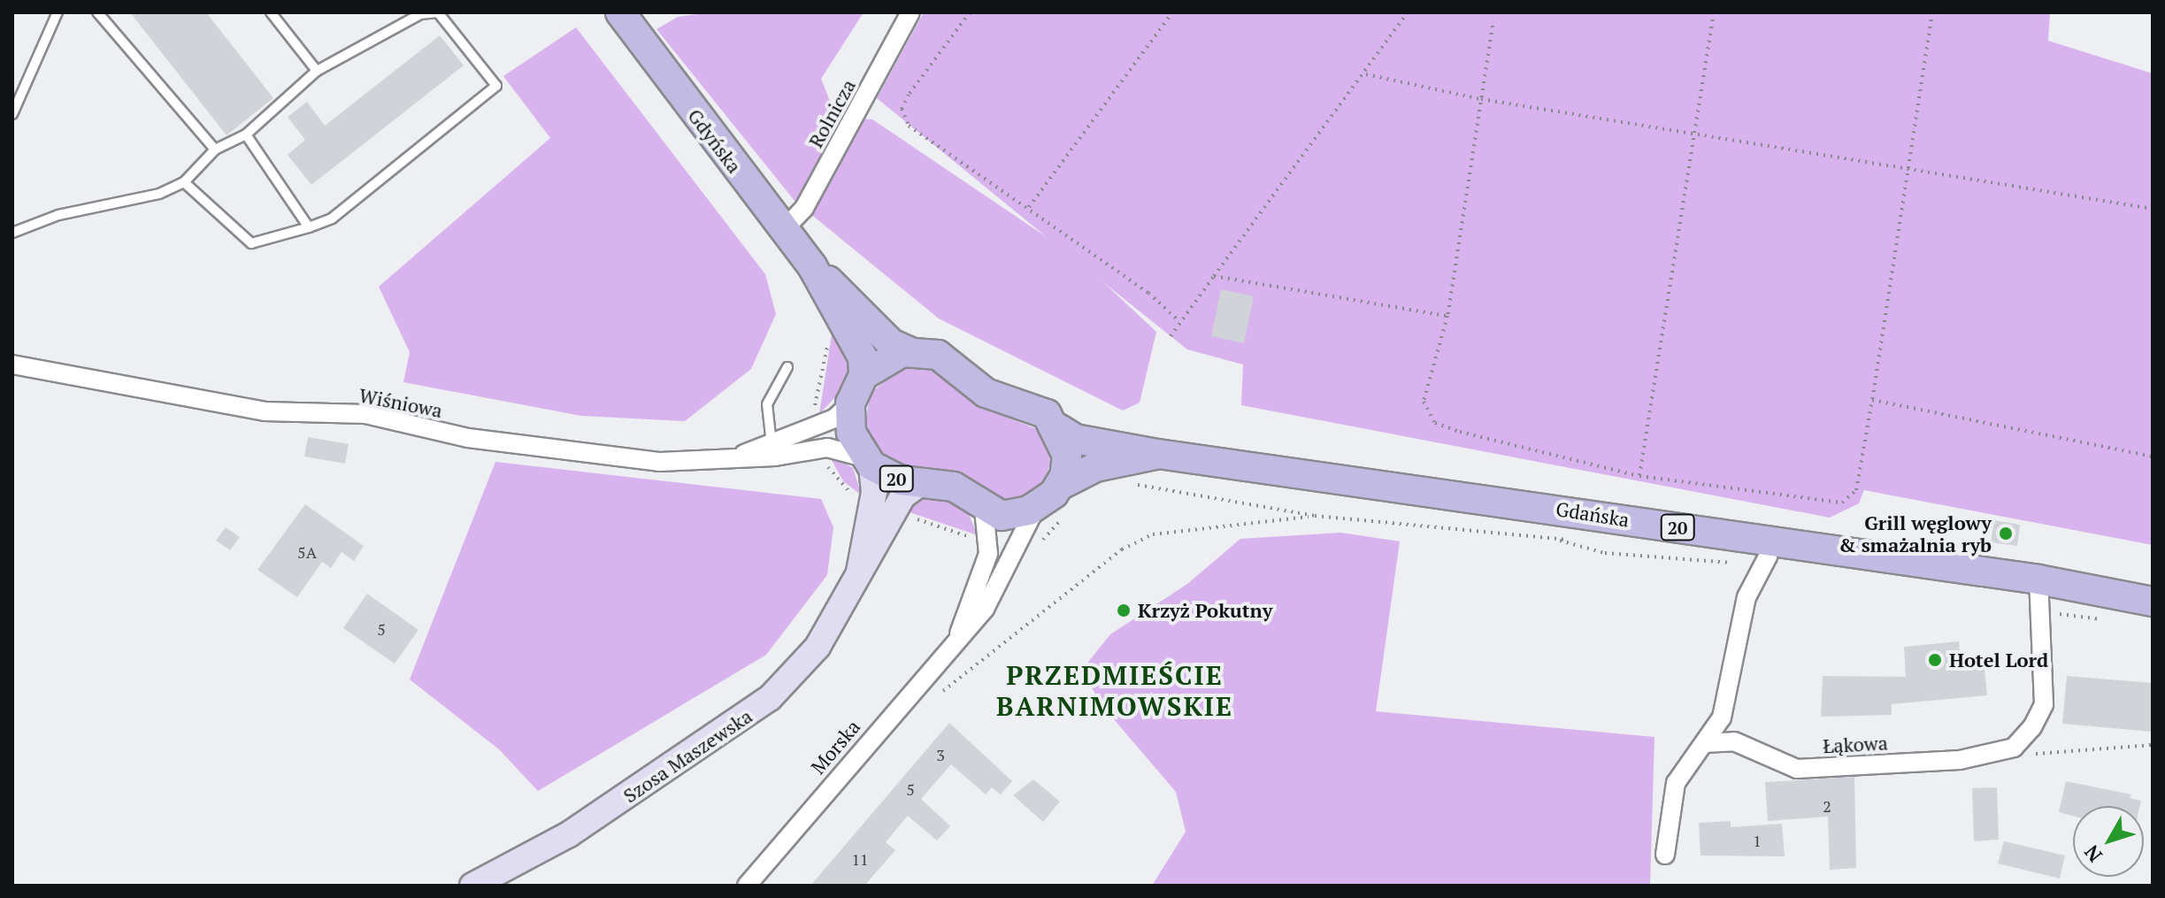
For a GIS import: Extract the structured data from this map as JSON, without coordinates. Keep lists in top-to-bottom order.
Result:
{
  "streets": {
    "main road": [
      "Gdyńska",
      "20",
      "Gdańska",
      "Szosa Maszewska"
    ],
    "street": [
      "Rolnicza",
      "Wiśniowa",
      "Łąkowa",
      "Morska"
    ]
  },
  "crossings": [
    ["Rolnicza", "Gdyńska"],
    ["Gdyńska", "20"],
    ["Wiśniowa", "20"],
    ["Wiśniowa", "Szosa Maszewska"],
    ["20", "Gdańska"],
    ["20", "Morska"],
    ["20", "Szosa Maszewska"]
  ],
  "districts": ["PRZEDMIEŚCIE BARNIMOWSKIE"],
  "places": ["Grill węglowy & smażalnia ryb", "Krzyż Pokutny", "Hotel Lord"],
  "house_numbers": [
    "5A",
    "5",
    "3",
    "5",
    "2",
    "1",
    "11"
  ],
  "north": "bottom left"
}
